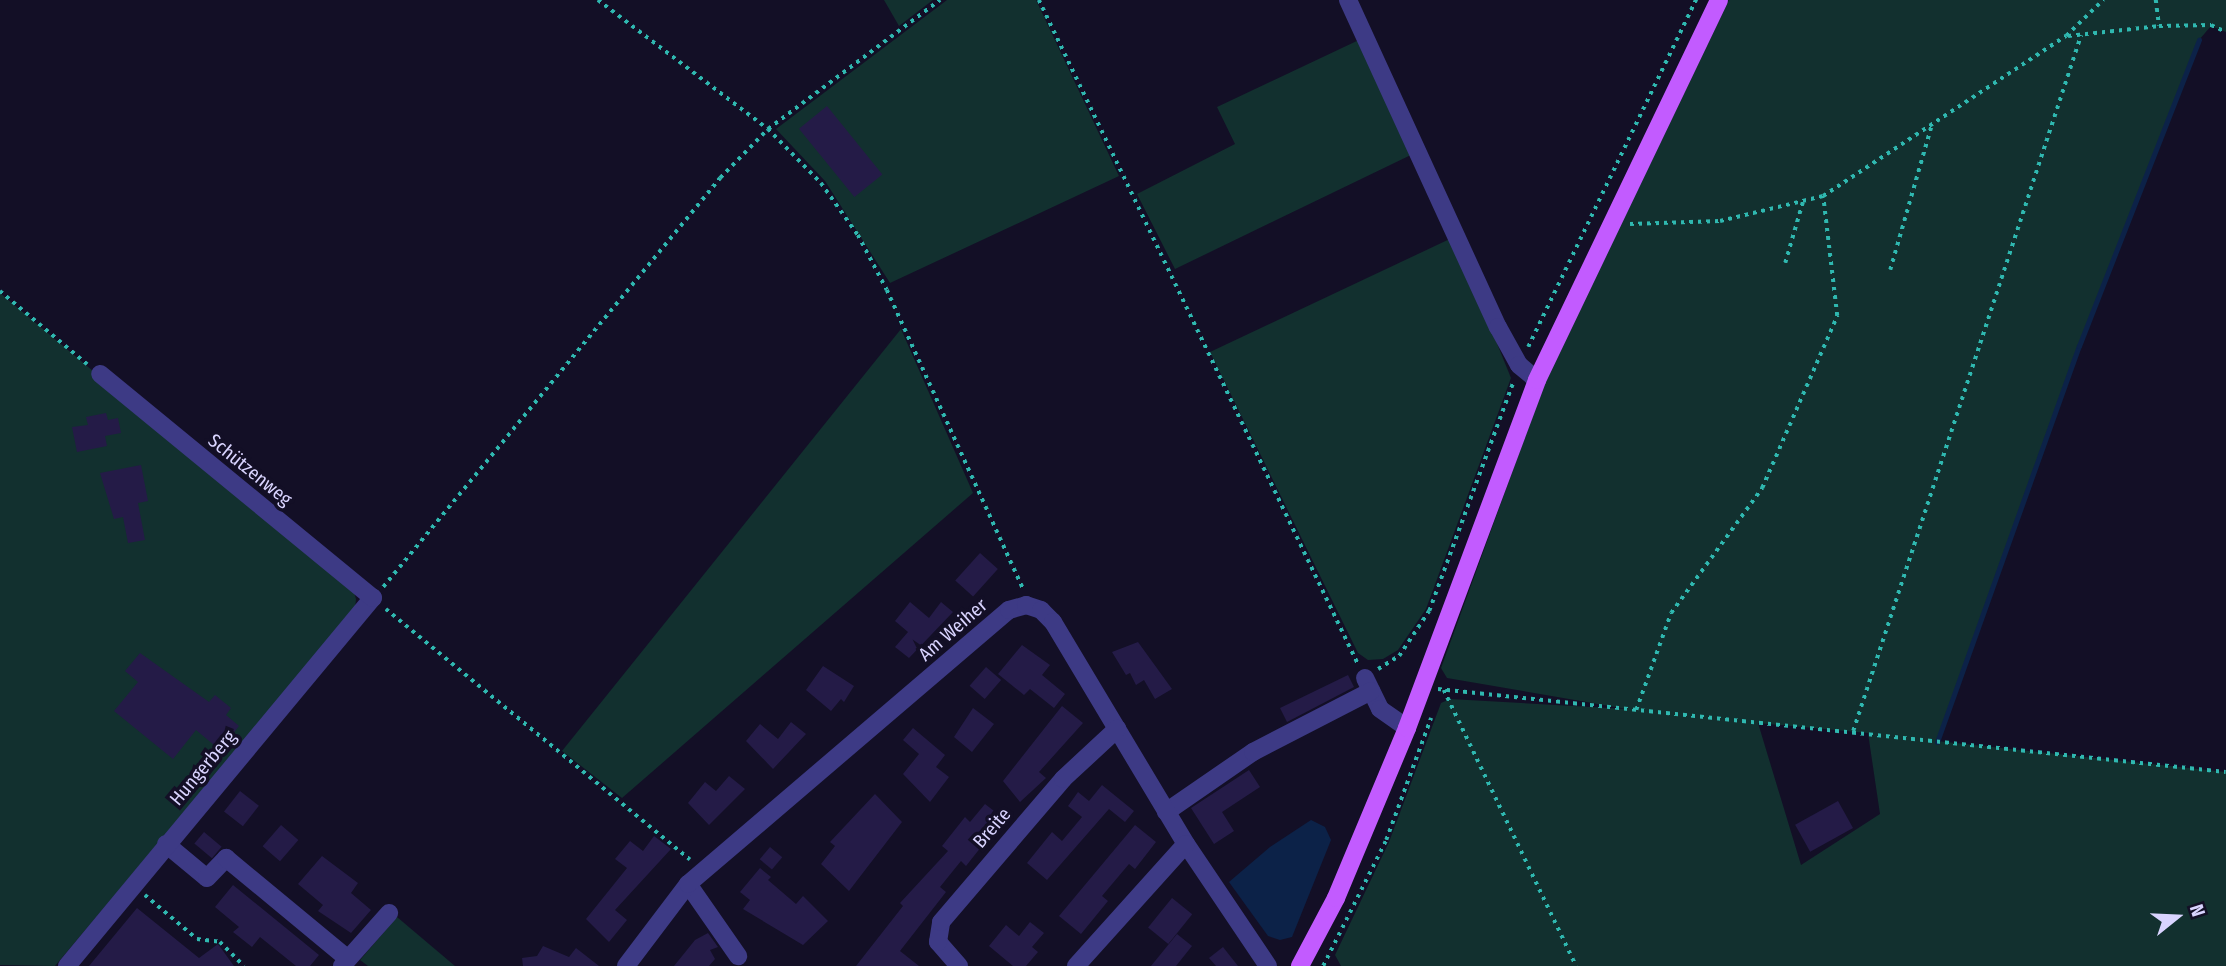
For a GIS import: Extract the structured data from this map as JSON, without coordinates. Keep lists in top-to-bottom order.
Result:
{
  "streets": {
    "street": [
      "Schützenweg",
      "Am Weiher",
      "Hungerberg",
      "Breite"
    ]
  },
  "crossings": [
    ["Schützenweg", "Hungerberg"]
  ],
  "north": "right"
}
